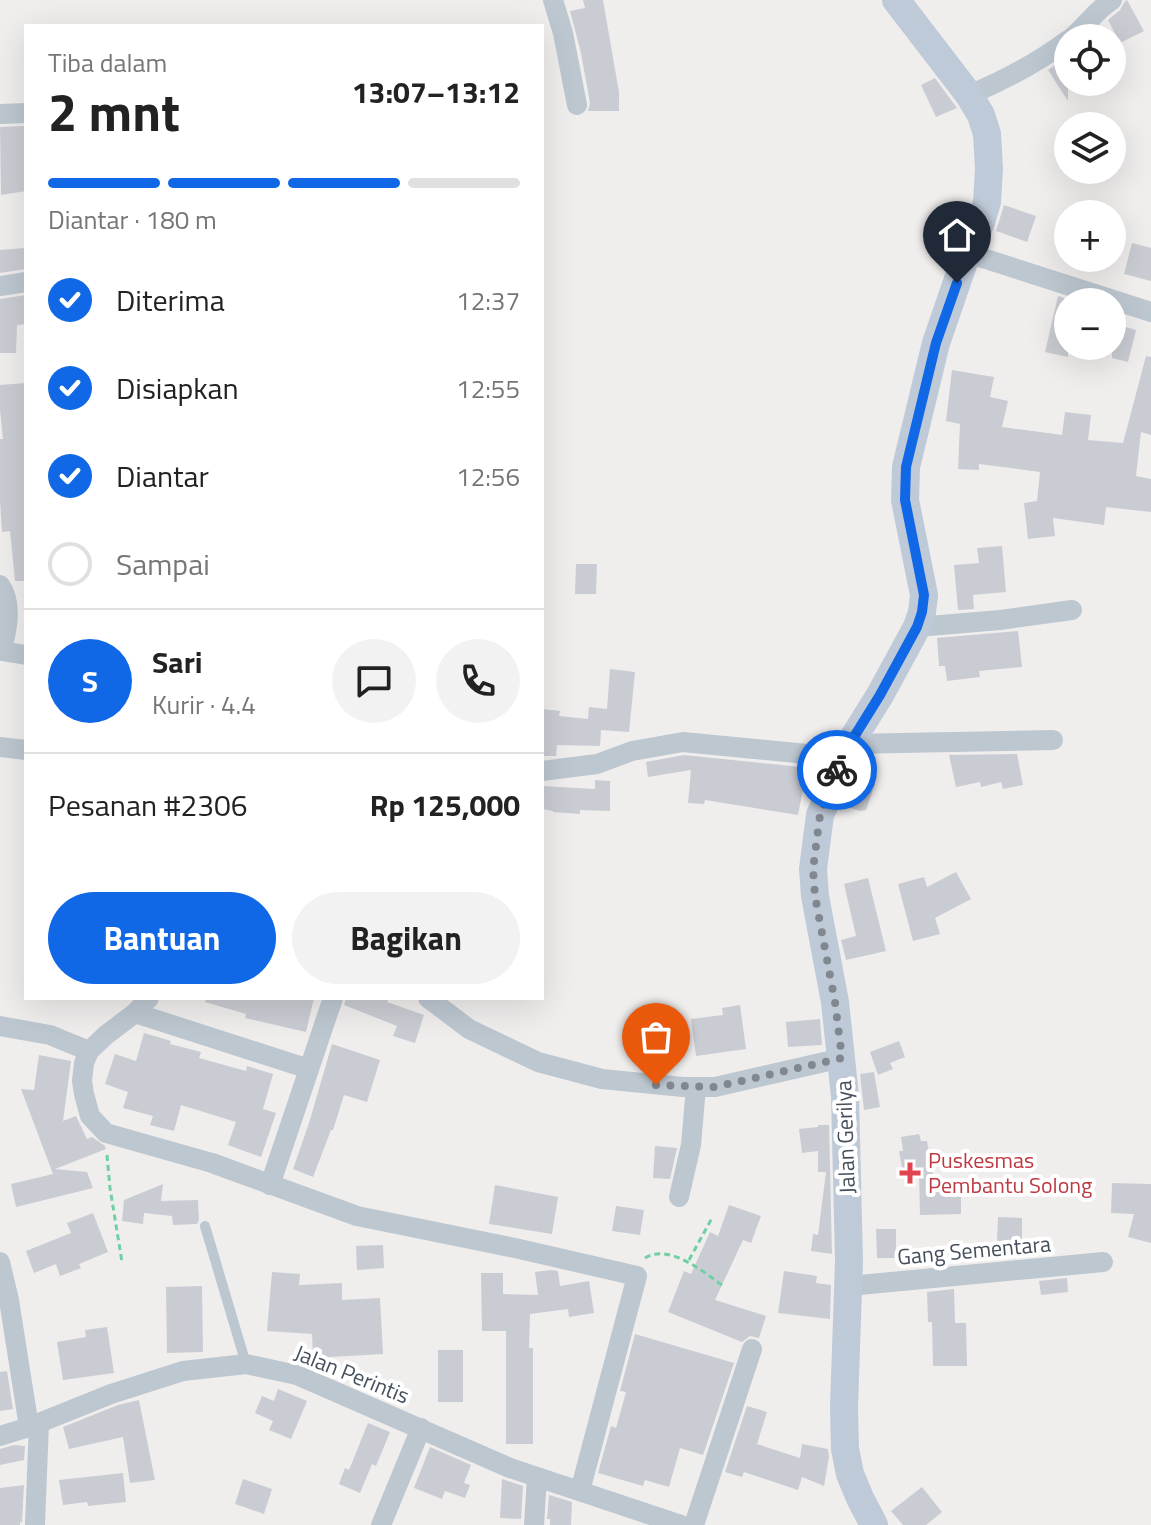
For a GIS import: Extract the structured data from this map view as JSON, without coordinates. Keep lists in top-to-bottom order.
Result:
{
  "streets": {
    "street": ["Jalan Gerilya", "Gang Sementara", "Jalan Perintis"]
  },
  "crossings": [
    ["Jalan Gerilya", "Gang Sementara"]
  ],
  "places": {
    "health": ["Puskesmas Pembantu Solong"]
  },
  "page": {
    "map_buttons": ["+", "−"],
    "heading": ["2 mnt", "Tiba dalam", "13:07–13:12"],
    "panel": [
      "Sari",
      "Kurir · 4.4",
      "Pesanan #2306",
      "Rp 125,000"
    ],
    "bar": "Diantar · 180 m",
    "list": [
      ["Diterima", "12:37"],
      ["Disiapkan", "12:55"],
      ["Diantar", "12:56"],
      "Sampai"
    ],
    "round": "S",
    "buttons": ["Bantuan", "Bagikan"]
  }
}
